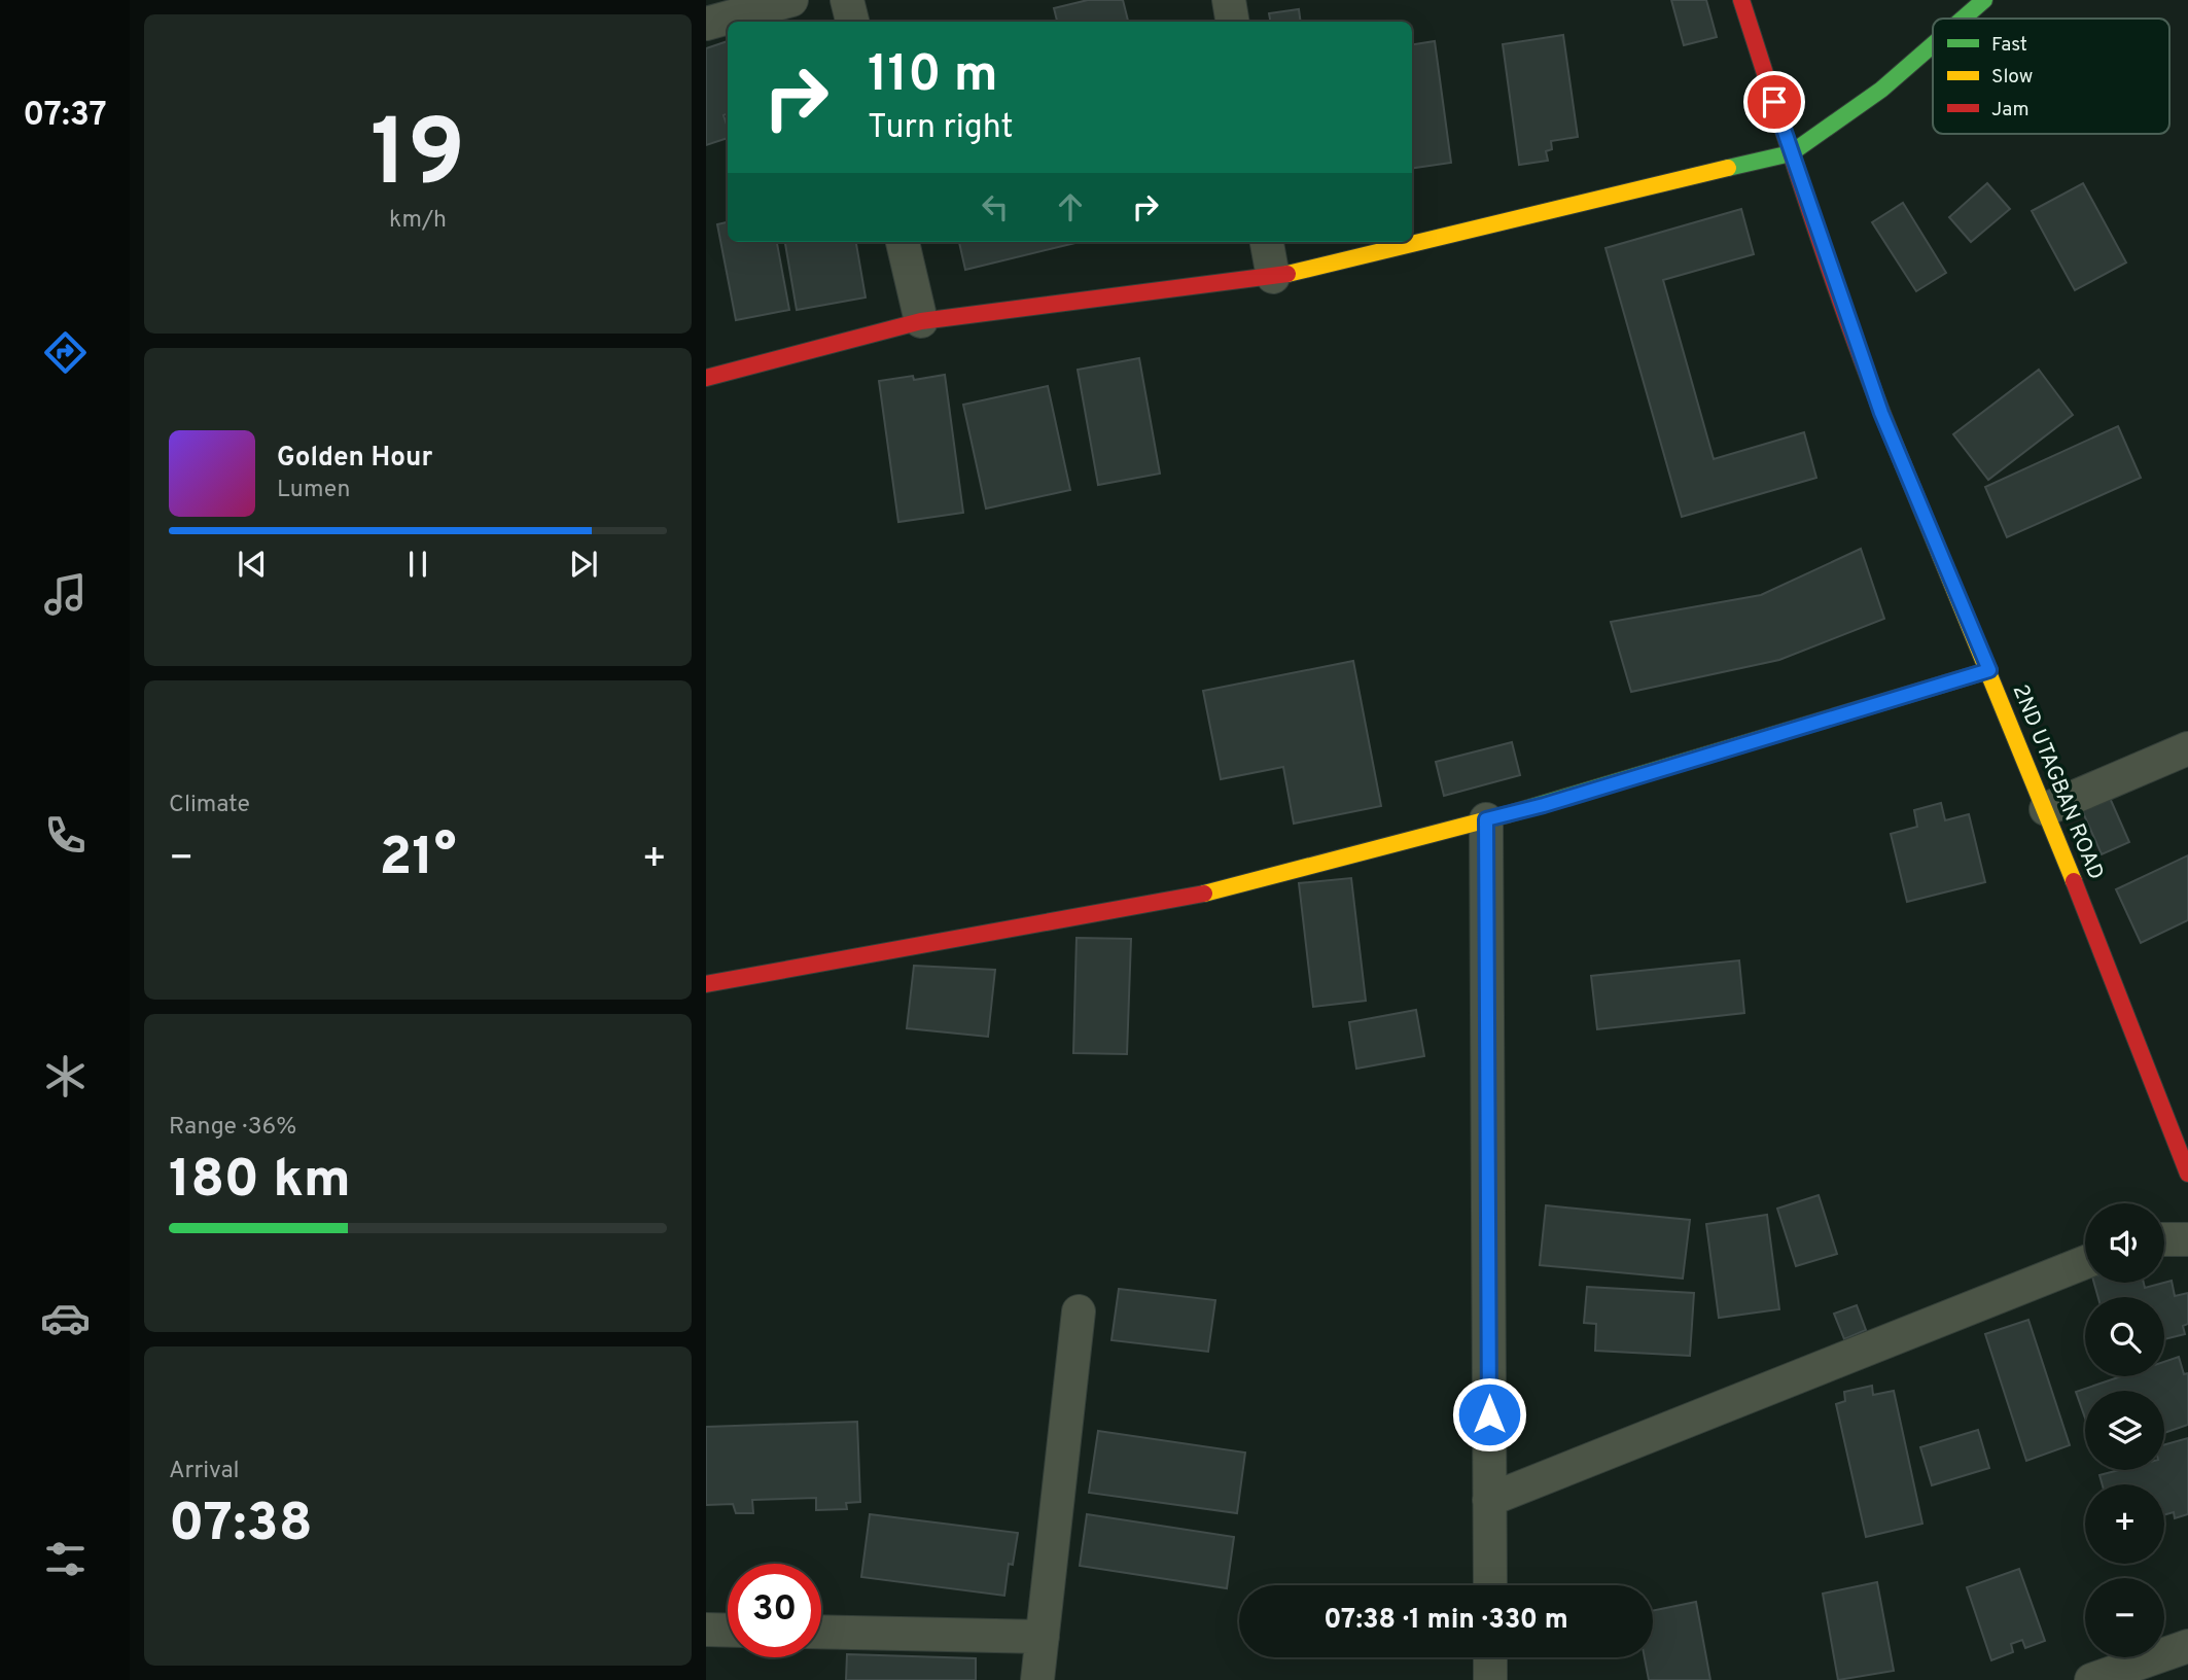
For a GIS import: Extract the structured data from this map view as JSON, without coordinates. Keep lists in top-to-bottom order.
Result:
{
  "streets": {
    "street": ["2ND UTAGBAN ROAD"]
  },
  "legend": ["Fast", "Slow", "Jam"],
  "page": {
    "tabs": "07:37",
    "tile": [
      ["19", "km/h"],
      "Climate",
      ["Range · 36%", "180 km"],
      ["Arrival", "07:38"]
    ],
    "turn": ["110 m", "Turn right"],
    "song": ["Golden Hour", "Lumen"],
    "heat": ["−", "21°", "+"],
    "map_buttons": ["+", "−"],
    "limit": "30",
    "trip": "07:38 · 1 min · 330 m"
  }
}
